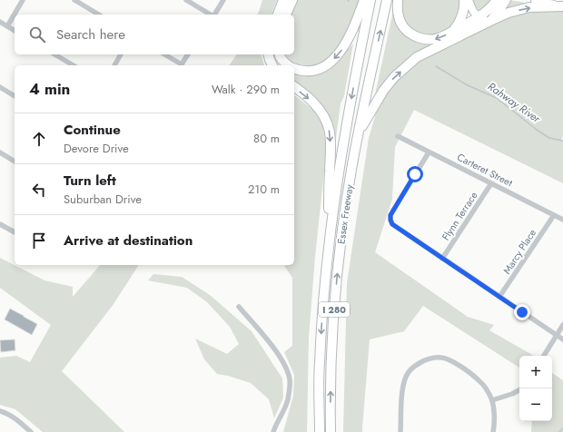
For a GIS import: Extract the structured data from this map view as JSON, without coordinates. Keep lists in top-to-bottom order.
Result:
{
  "streets": {
    "highway": ["Essex Freeway", "I 280"],
    "street": ["Carteret Street", "Flynn Terrace", "Marcy Place"]
  },
  "crossings": [
    ["Carteret Street", "Flynn Terrace"],
    ["Carteret Street", "Marcy Place"]
  ],
  "water": ["Rahway River"],
  "page": {
    "search": "Search here",
    "heading": ["4 min", "Walk · 290 m"],
    "list": [
      ["Continue", "Devore Drive", "80 m"],
      ["Turn left", "Suburban Drive", "210 m"],
      "Arrive at destination"
    ],
    "map_buttons": ["+", "−"]
  }
}
